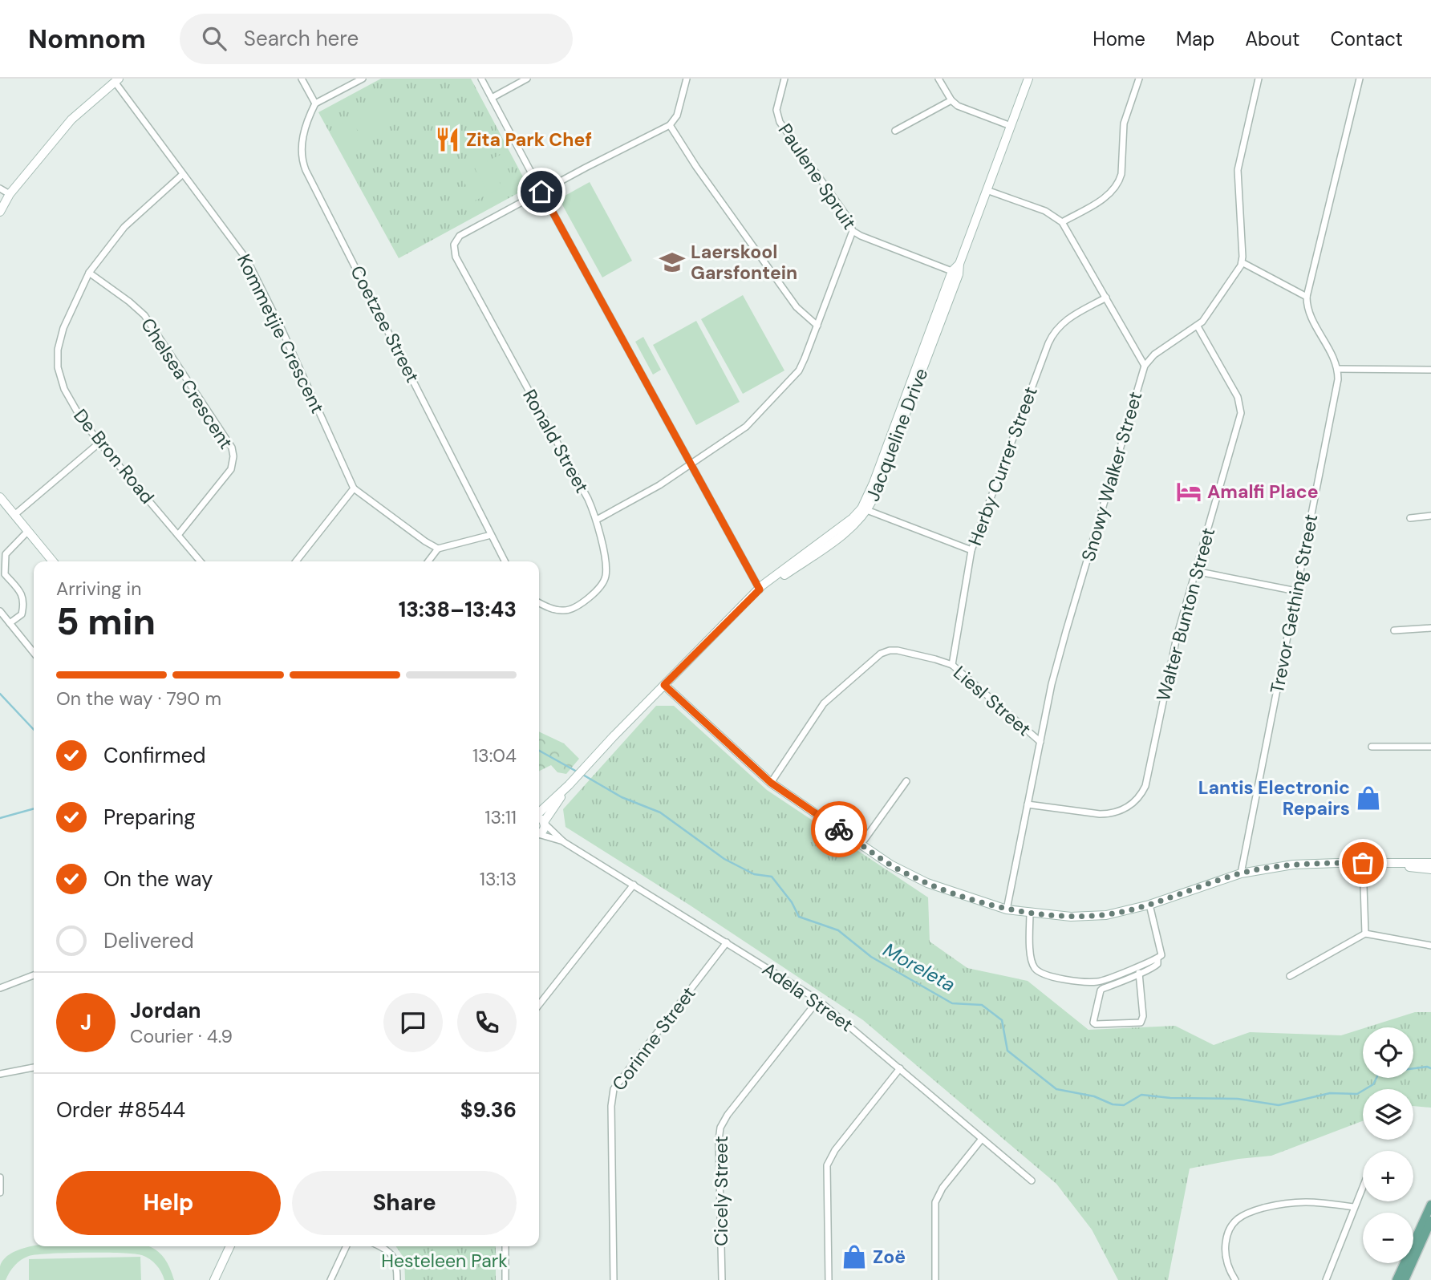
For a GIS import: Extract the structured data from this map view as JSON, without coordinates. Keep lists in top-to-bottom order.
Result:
{
  "streets": {
    "street": [
      "Paulene Spruit",
      "Coetzee Street",
      "Kommetjie Crescent",
      "Chelsea Crescent",
      "Jacqueline Drive",
      "Ronald Street",
      "De Bron Road",
      "Herby Currer Street",
      "Snowy Walker Street",
      "Trevor Gething Street",
      "Walter Bunton Street",
      "Liesl Street",
      "Adela Street",
      "Corinne Street",
      "Cicely Street"
    ]
  },
  "crossings": [
    ["Paulene Spruit", "Jacqueline Drive"],
    ["Kommetjie Crescent", "De Bron Road"],
    ["Chelsea Crescent", "De Bron Road"],
    ["Jacqueline Drive", "Adela Street"],
    ["Herby Currer Street", "Liesl Street"],
    ["Snowy Walker Street", "Walter Bunton Street"],
    ["Snowy Walker Street", "Liesl Street"],
    ["Adela Street", "Corinne Street"],
    ["Adela Street", "Cicely Street"]
  ],
  "water": ["Moreleta"],
  "parks": ["Hesteleen Park"],
  "places": {
    "restaurant": ["Zita Park Chef"],
    "school or university": ["Laerskool Garsfontein"],
    "hotel": ["Amalfi Place"],
    "shop": ["Lantis Electronic Repairs", "Zoë"]
  },
  "page": {
    "header": "Nomnom",
    "search": "Search here",
    "nav": [
      "Home",
      "Map",
      "About",
      "Contact"
    ],
    "heading": ["5 min", "Arriving in", "13:38–13:43"],
    "panel": [
      "Jordan",
      "Courier · 4.9",
      "Order #8544",
      "$9.36"
    ],
    "bar": "On the way · 790 m",
    "list": [
      ["Confirmed", "13:04"],
      ["Preparing", "13:11"],
      ["On the way", "13:13"],
      "Delivered"
    ],
    "round": "J",
    "map_buttons": ["+", "−"],
    "buttons": ["Help", "Share"]
  }
}
